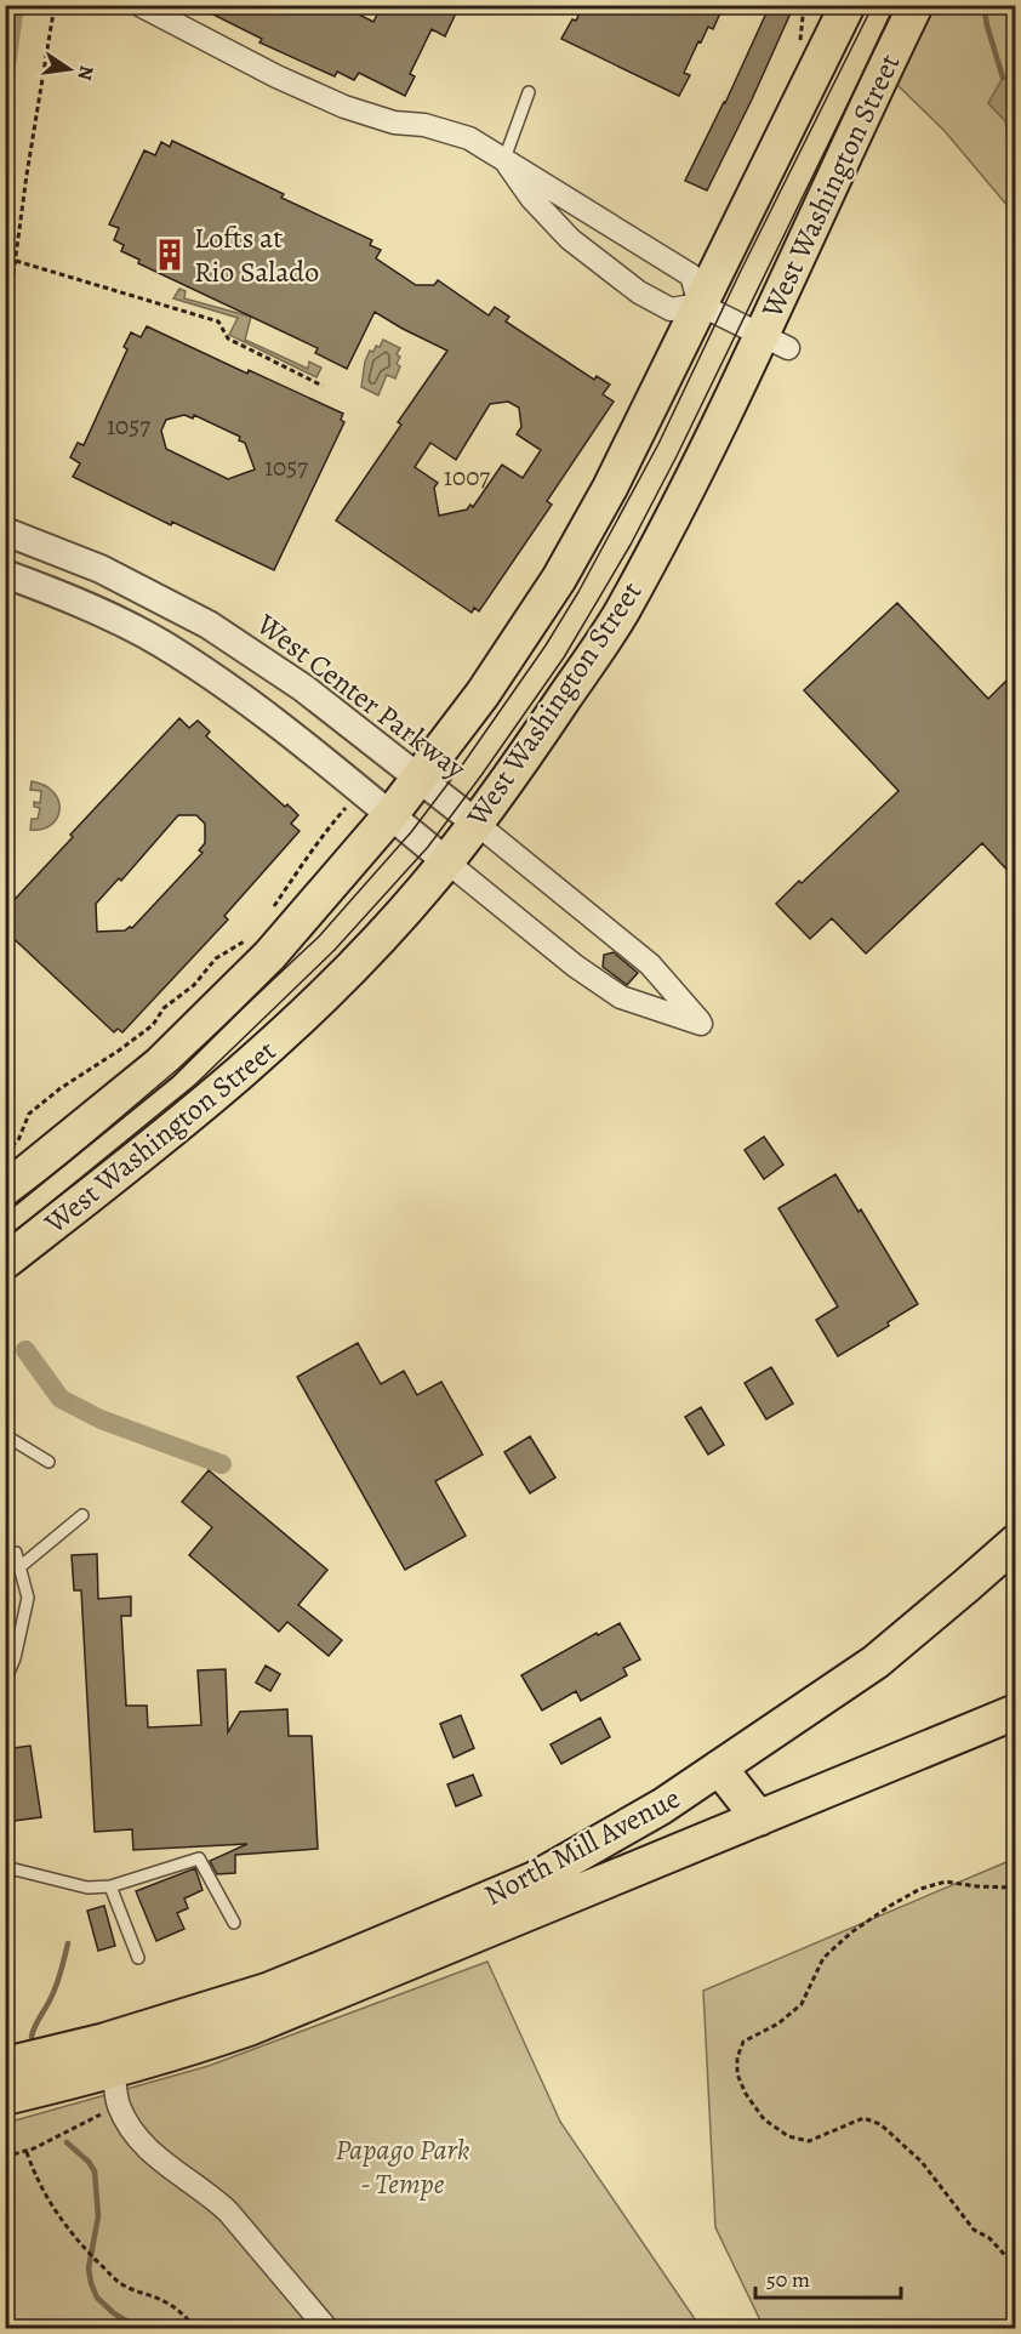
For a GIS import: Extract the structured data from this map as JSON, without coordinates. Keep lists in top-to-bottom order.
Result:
{
  "streets": {
    "main road": ["West Washington Street", "North Mill Avenue"],
    "street": ["West Center Parkway"]
  },
  "crossings": [
    ["West Washington Street", "West Center Parkway"]
  ],
  "parks": ["Papago Park - Tempe"],
  "places": {
    "building": ["Lofts at Rio Salado"]
  },
  "house_numbers": ["1057", "1057", "1007"],
  "scale_bar": "50 m",
  "north": "right"
}
